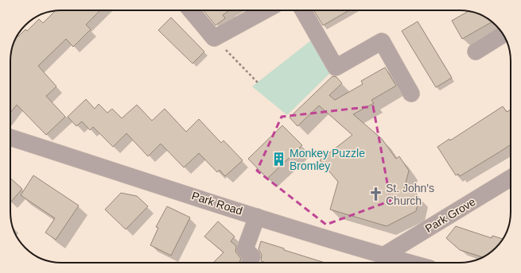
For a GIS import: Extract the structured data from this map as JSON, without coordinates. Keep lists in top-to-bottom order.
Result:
{
  "streets": {
    "street": ["Park Road", "Park Grove"]
  },
  "crossings": [
    ["Park Road", "Park Grove"]
  ],
  "places": {
    "building": ["Monkey Puzzle Bromley"],
    "church": ["St. John's Church"]
  }
}
